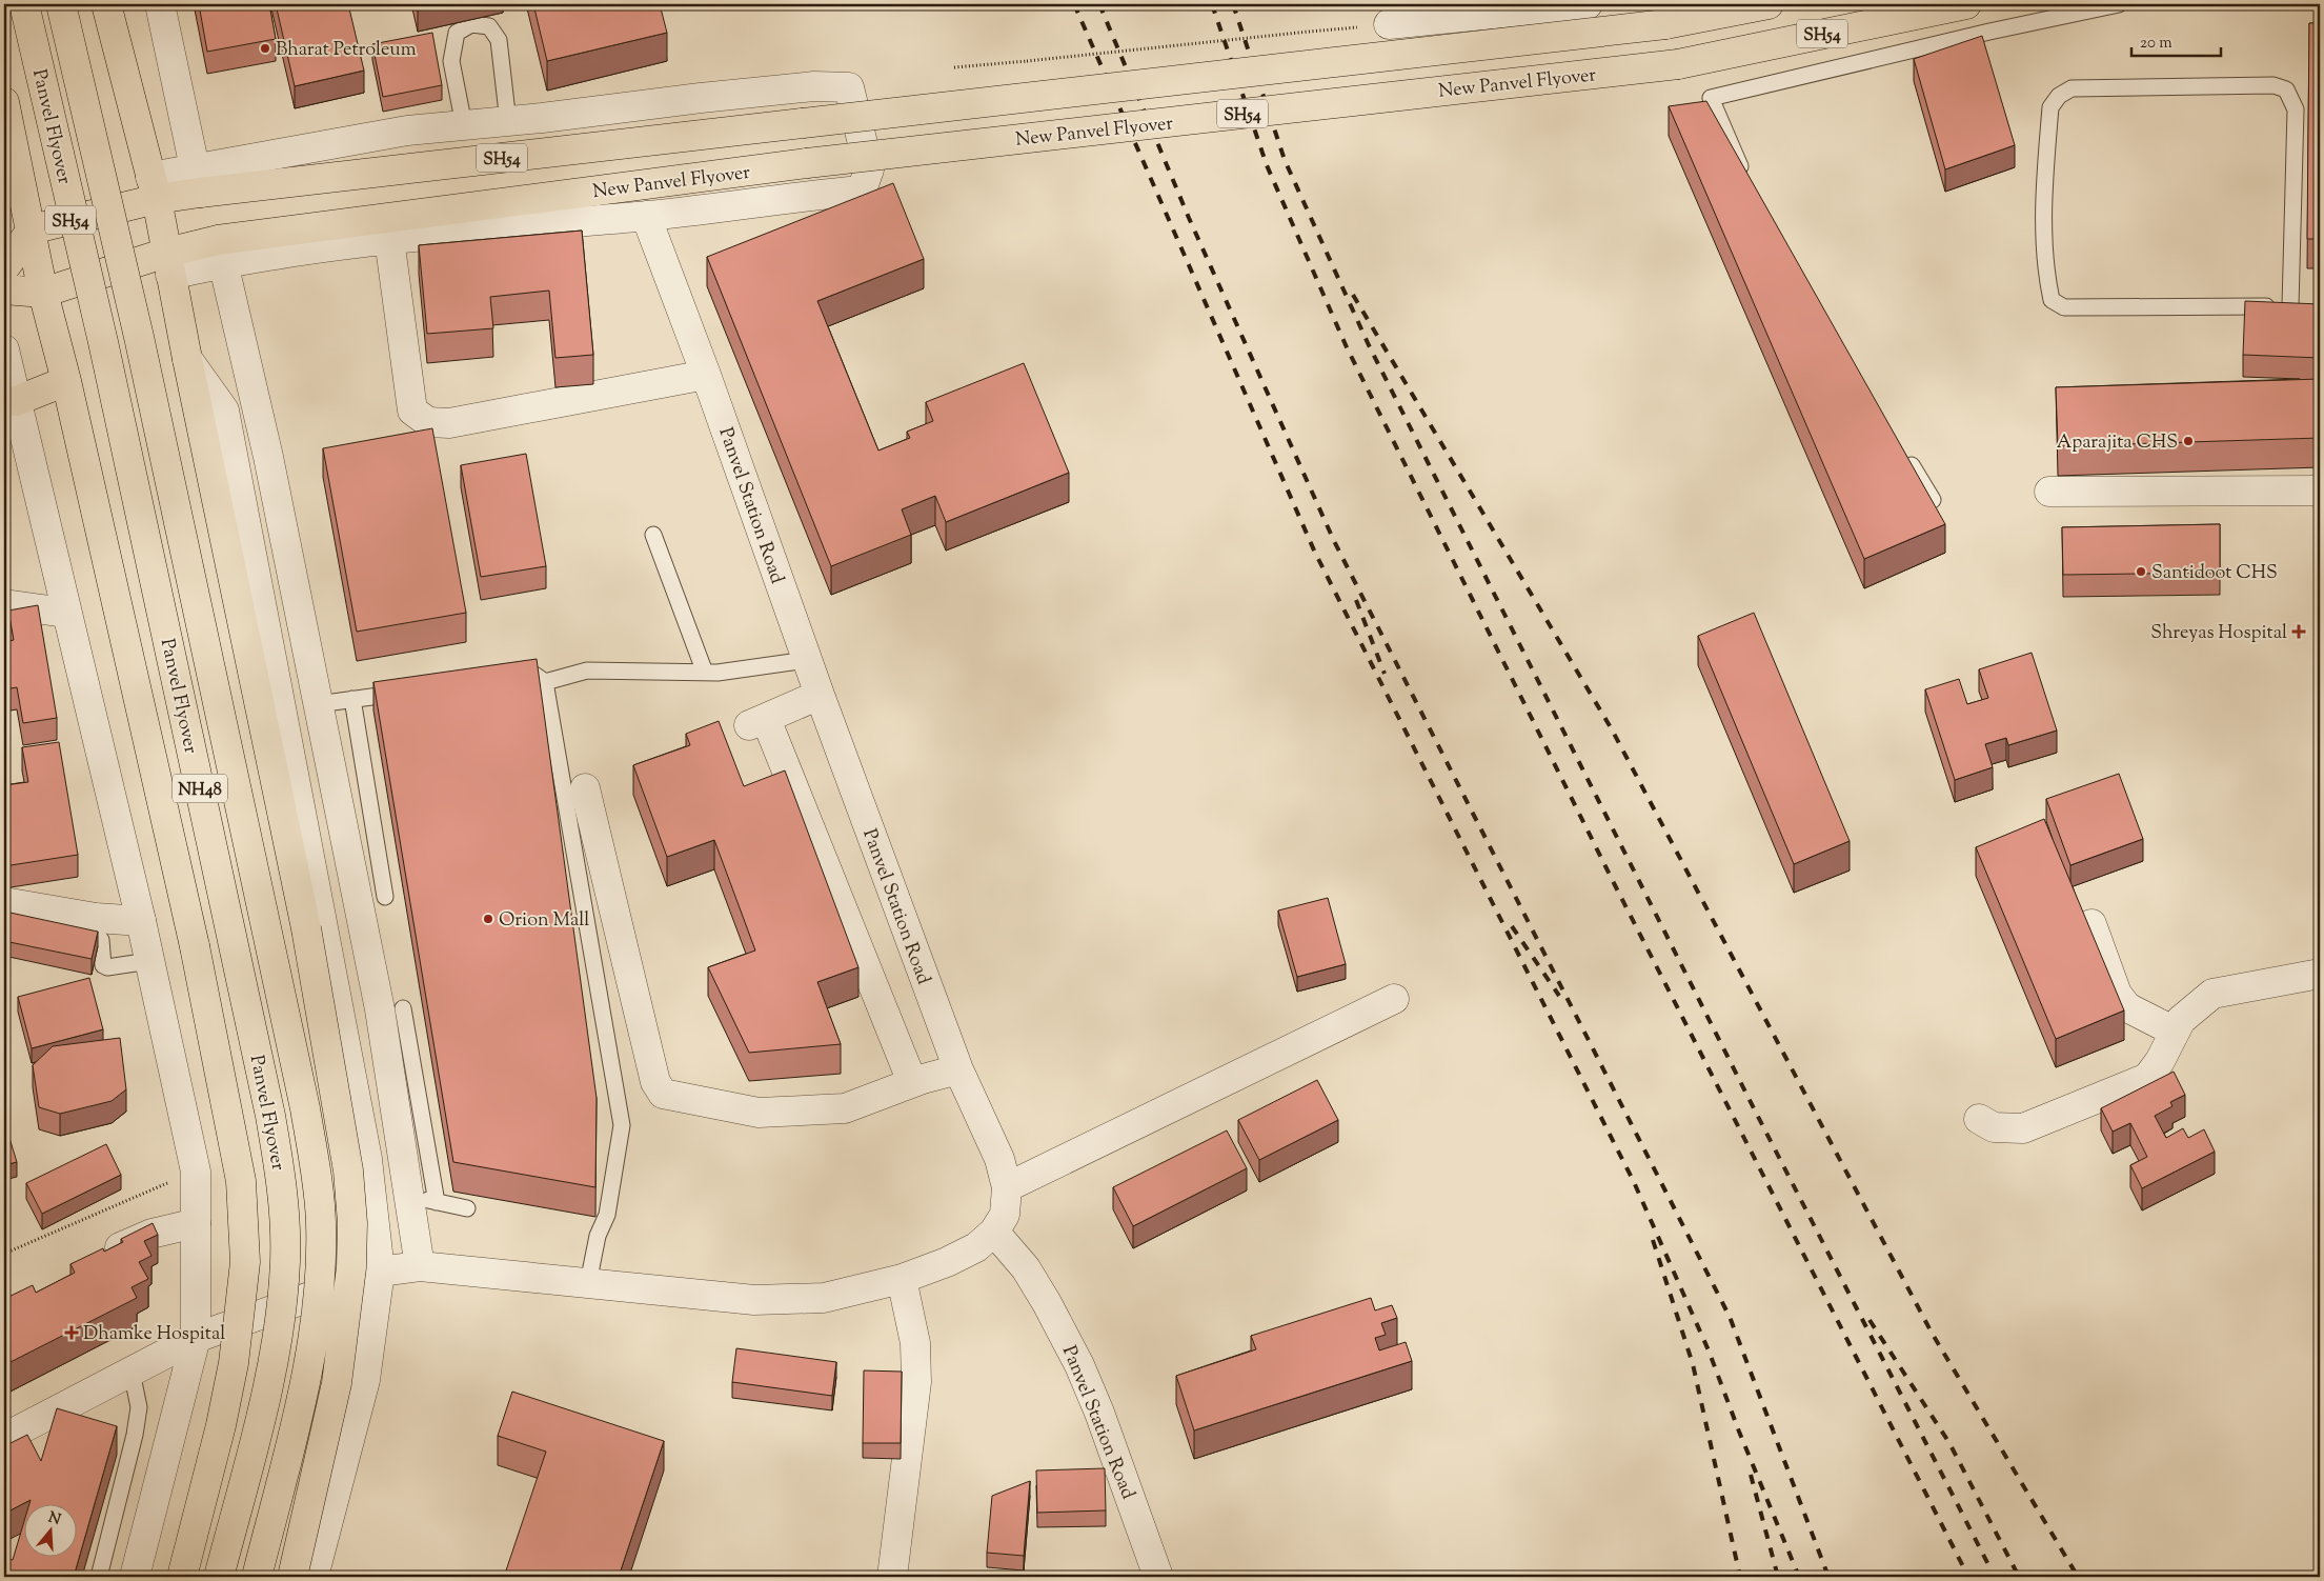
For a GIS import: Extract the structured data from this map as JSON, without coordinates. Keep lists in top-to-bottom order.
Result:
{
  "streets": {
    "main road": [
      "SH54",
      "New Panvel Flyover",
      "Panvel Flyover",
      "NH48"
    ],
    "street": ["Panvel Station Road"]
  },
  "crossings": [
    ["SH54", "New Panvel Flyover"]
  ],
  "places": {
    "other": [
      "Bharat Petroleum",
      "Aparajita CHS",
      "Santidoot CHS",
      "Orion Mall"
    ],
    "health": ["Shreyas Hospital", "Dhamke Hospital"]
  },
  "scale_bar": "20 m",
  "north": "top"
}
